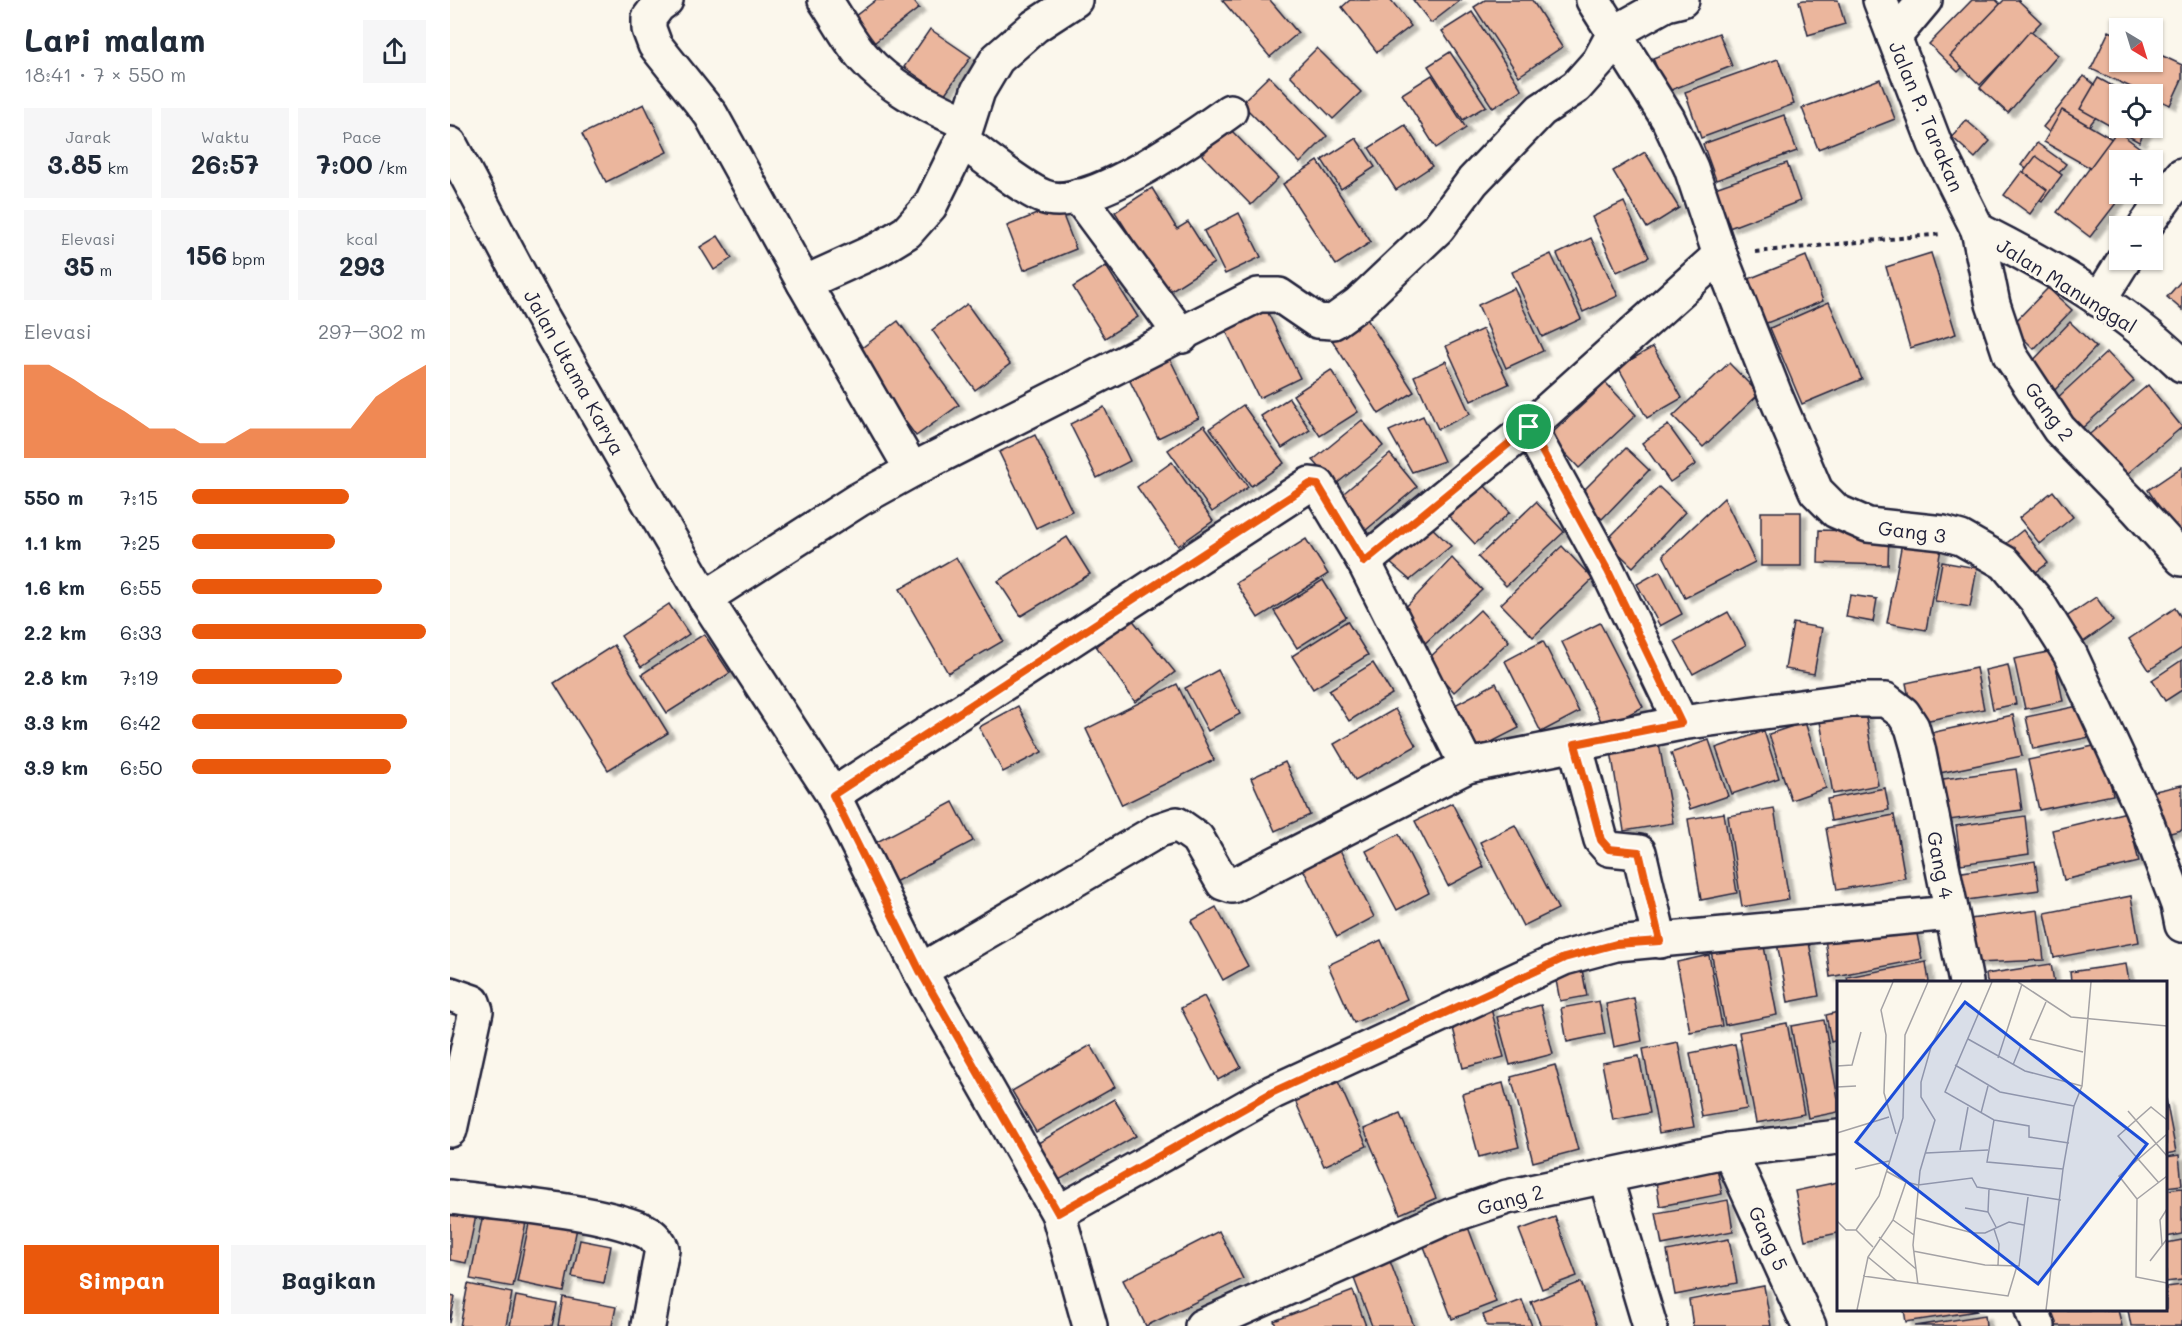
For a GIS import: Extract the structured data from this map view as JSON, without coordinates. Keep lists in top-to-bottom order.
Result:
{
  "streets": {
    "street": [
      "Jalan P. Tarakan",
      "Jalan Manunggal",
      "Jalan Utama Karya",
      "Gang 2",
      "Gang 3",
      "Gang 4",
      "Gang 5"
    ]
  },
  "crossings": [
    ["Jalan P. Tarakan", "Jalan Manunggal"],
    ["Jalan P. Tarakan", "Gang 2"],
    ["Jalan Manunggal", "Gang 2"],
    ["Jalan Utama Karya", "Gang 4"],
    ["Gang 2", "Gang 5"]
  ],
  "north": "bottom right",
  "page": {
    "heading": ["Lari malam", "18:41 · 7 × 550 m"],
    "map_buttons": ["+", "−"],
    "stats": [
      ["Jarak", "3.85 km"],
      ["Waktu", "26:57"],
      ["Pace", "7:00 /km"],
      ["Elevasi", "35 m"],
      ["156 bpm"],
      ["kcal", "293"]
    ],
    "chart": ["Elevasi", "297–302 m"],
    "list": [
      {
        "name": "550 m",
        "note": "7:15"
      },
      {
        "name": "1.1 km",
        "note": "7:25"
      },
      {
        "name": "1.6 km",
        "note": "6:55"
      },
      {
        "name": "2.2 km",
        "note": "6:33"
      },
      {
        "name": "2.8 km",
        "note": "7:19"
      },
      {
        "name": "3.3 km",
        "note": "6:42"
      },
      {
        "name": "3.9 km",
        "note": "6:50"
      }
    ],
    "buttons": ["Simpan", "Bagikan"]
  }
}
